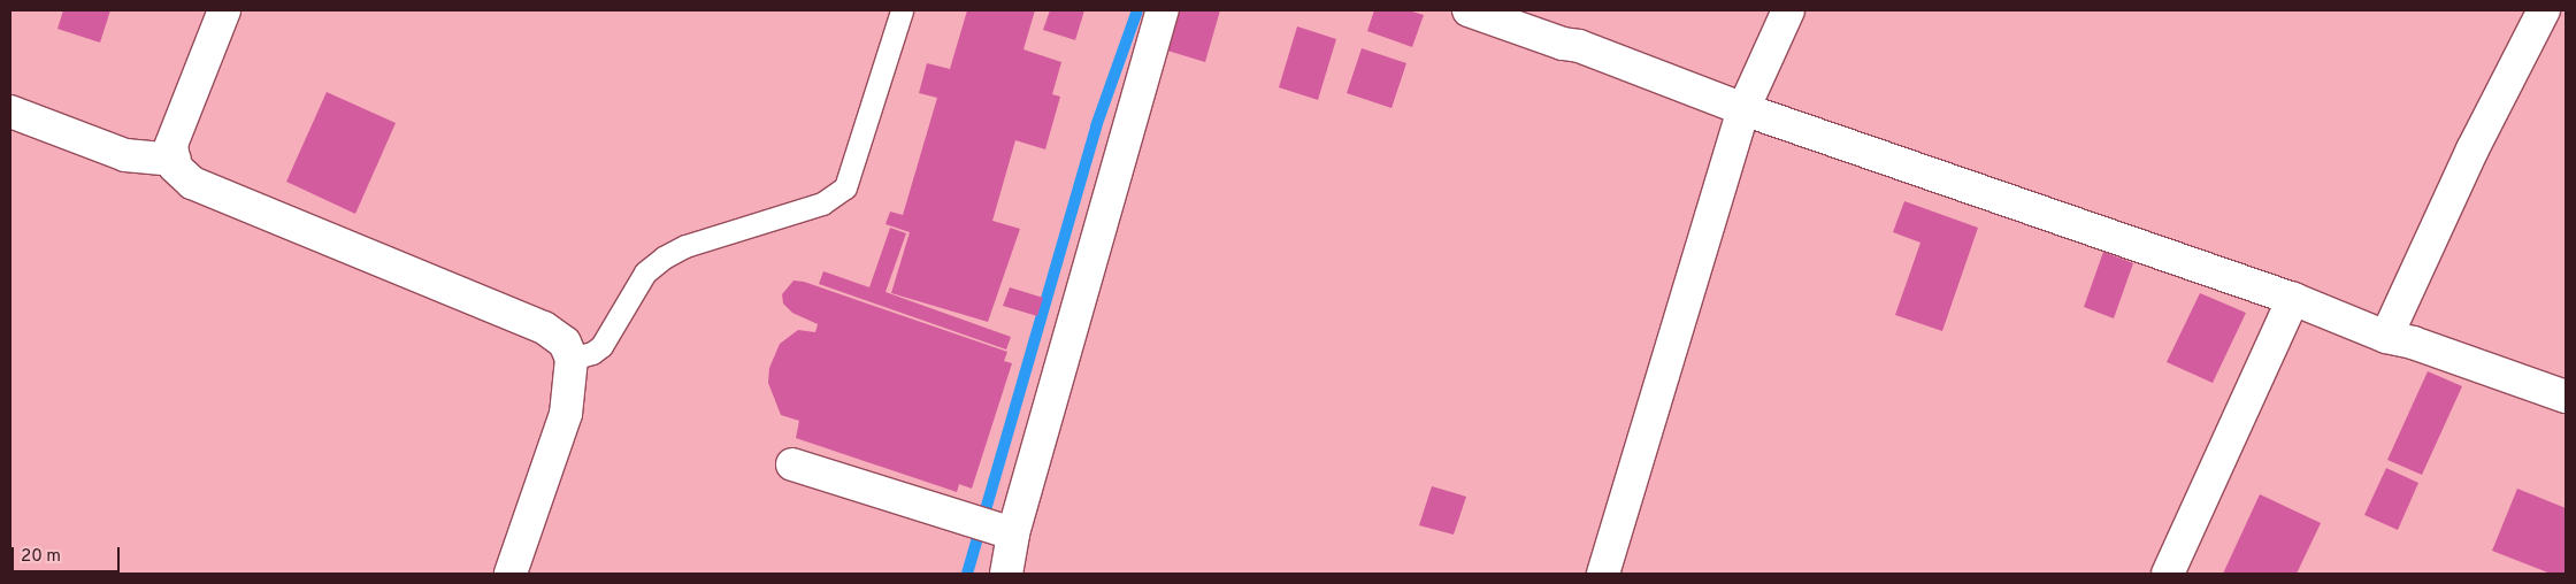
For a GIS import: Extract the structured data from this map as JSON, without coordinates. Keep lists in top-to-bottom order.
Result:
{
  "scale_bar": "20 m"
}
